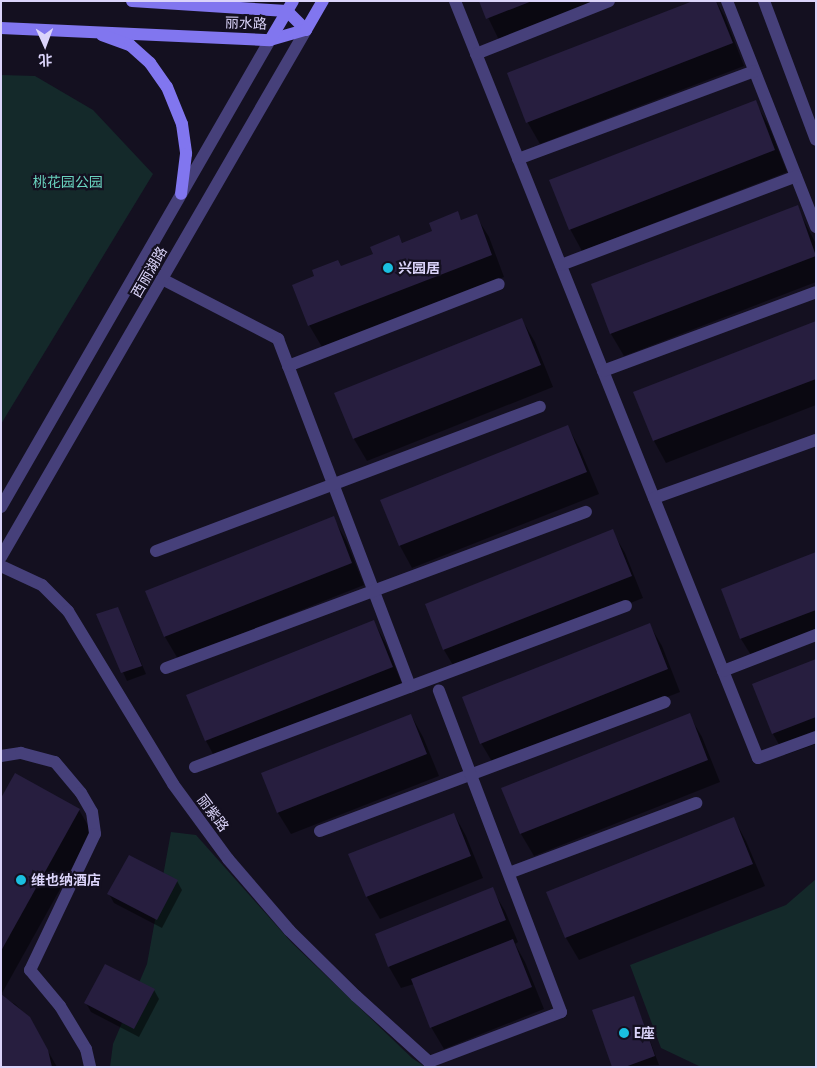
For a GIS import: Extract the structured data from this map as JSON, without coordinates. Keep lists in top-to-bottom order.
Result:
{
  "streets": {
    "main road": ["丽水路", "西丽湖路"],
    "street": ["丽紫路"]
  },
  "crossings": [
    ["丽水路", "西丽湖路"]
  ],
  "parks": ["桃花园公园"],
  "places": ["兴园居", "维也纳酒店", "E座"],
  "north": "bottom"
}
